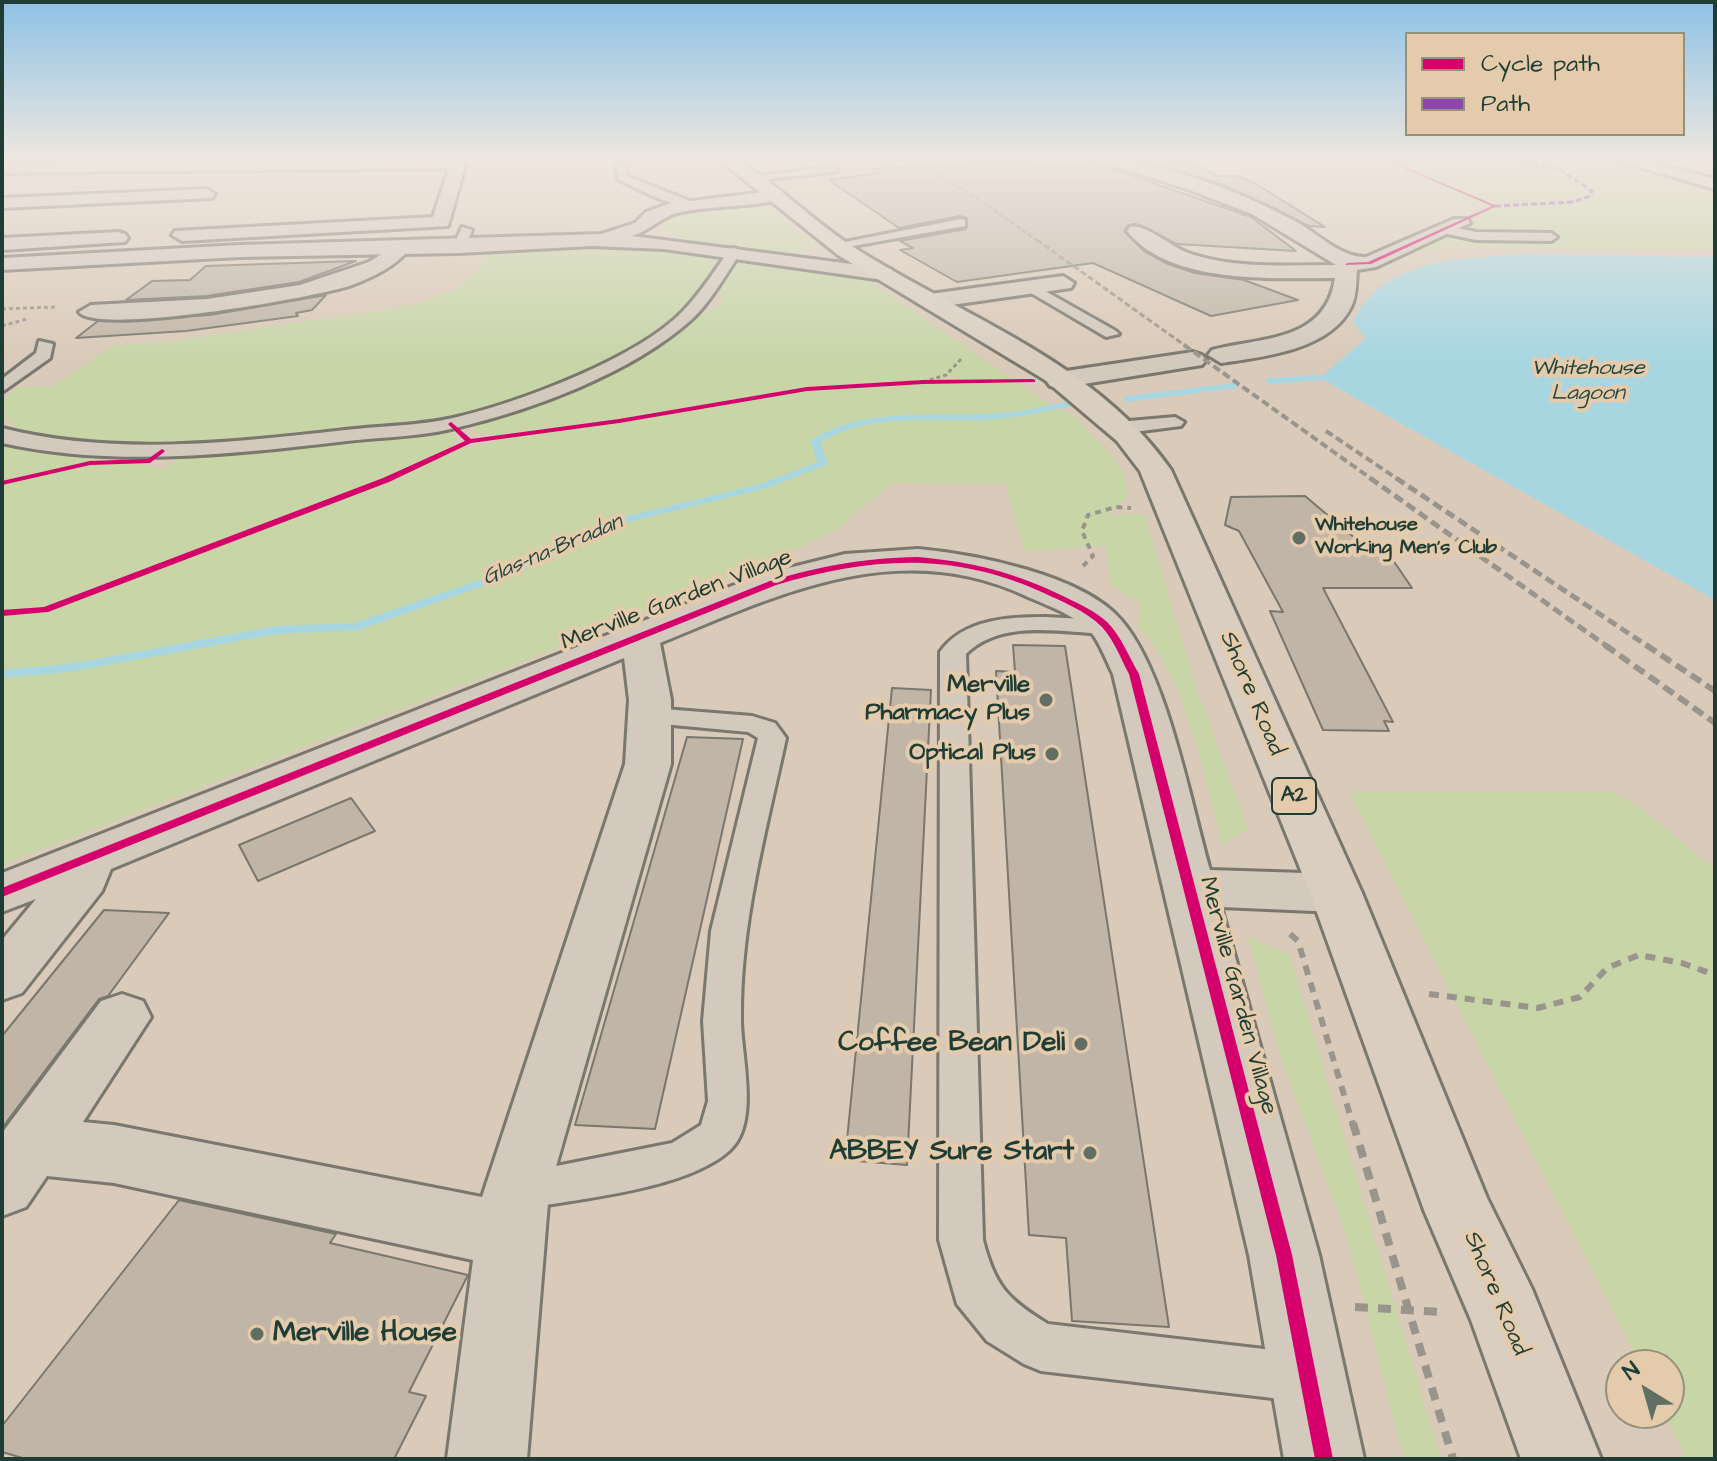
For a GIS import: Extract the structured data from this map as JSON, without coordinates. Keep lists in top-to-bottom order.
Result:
{
  "streets": {
    "main road": ["Shore Road", "A2"],
    "street": ["Merville Garden Village"]
  },
  "crossings": [
    ["Merville Garden Village", "Shore Road"]
  ],
  "water": ["Whitehouse Lagoon", "Glas-na-Bradan"],
  "places": [
    "Whitehouse Working Men's Club",
    "Merville Pharmacy Plus",
    "Optical Plus",
    "Coffee Bean Deli",
    "ABBEY Sure Start",
    "Merville House"
  ],
  "legend": ["Cycle path", "Path"],
  "north": "top left"
}
